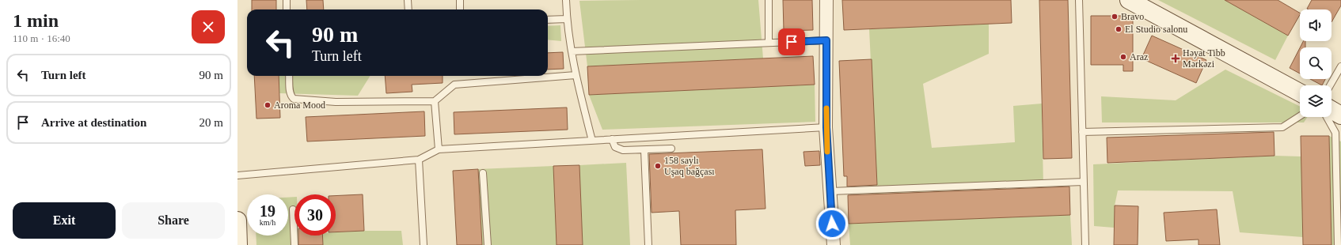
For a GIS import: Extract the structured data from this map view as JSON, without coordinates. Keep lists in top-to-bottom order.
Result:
{
  "places": {
    "other": [
      "Bravo",
      "El Studio salonu",
      "Araz",
      "Aroma Mood",
      "158 saylı Uşaq bağçası"
    ],
    "health": ["Həyat Tibb Mərkəzi"]
  },
  "page": {
    "heading": ["1 min", "110 m · 16:40"],
    "turn": ["90 m", "Turn left"],
    "list": [
      {
        "name": "Turn left",
        "value": "90 m"
      },
      {
        "name": "Arrive at destination",
        "value": "20 m"
      }
    ],
    "speed": "19 km/h",
    "limit": "30",
    "buttons": ["Exit", "Share"]
  }
}
